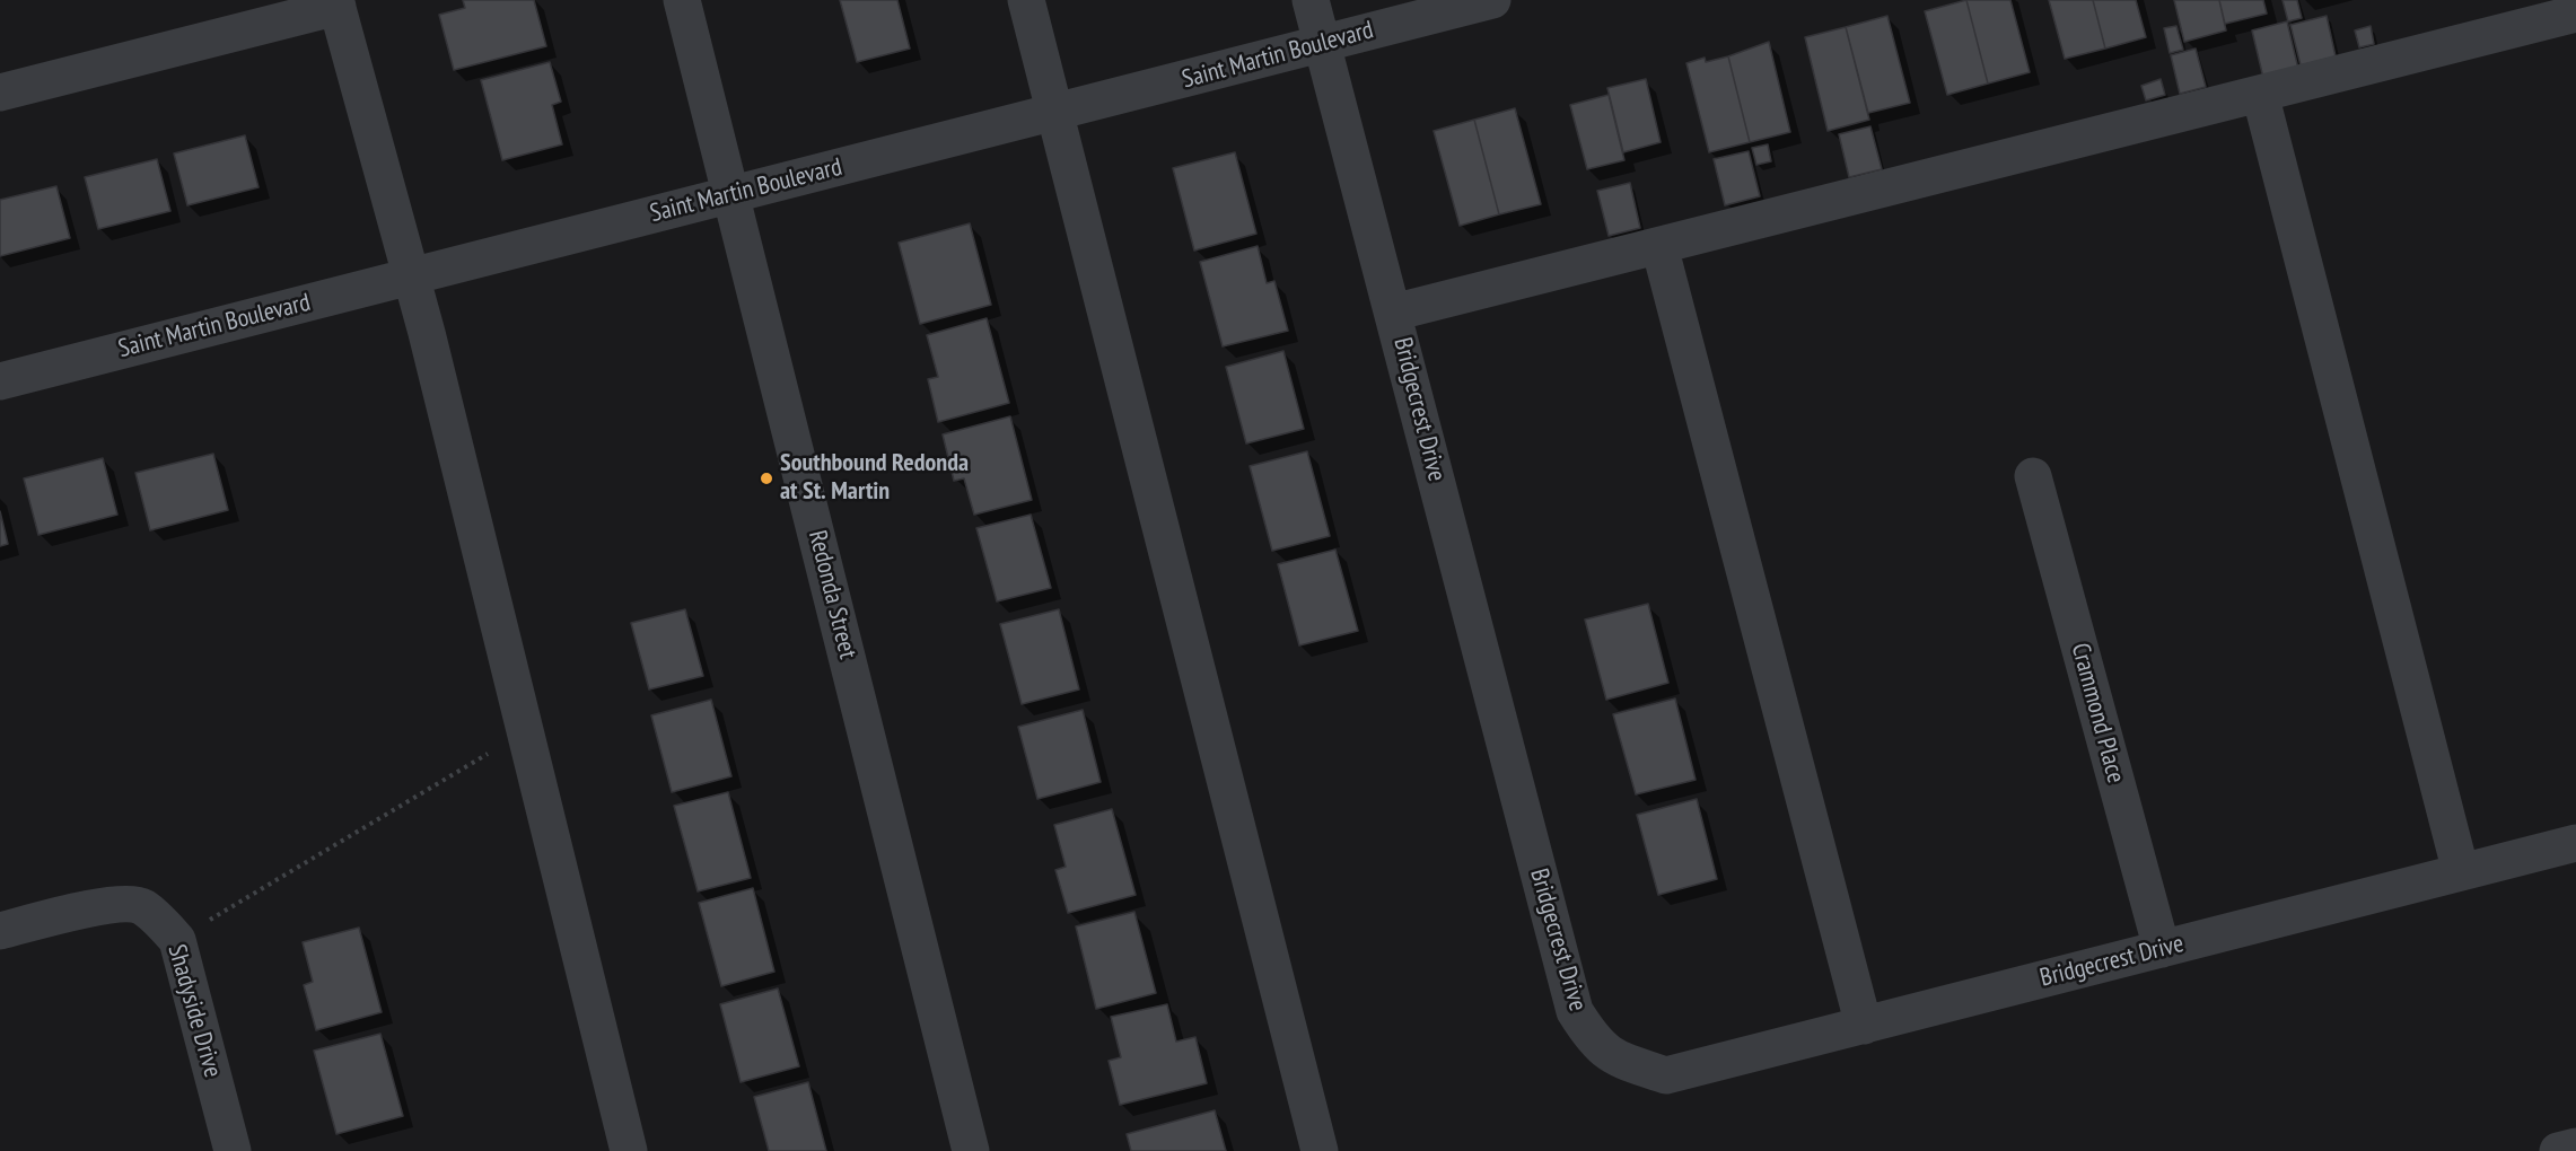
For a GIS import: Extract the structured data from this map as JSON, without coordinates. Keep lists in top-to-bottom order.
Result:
{
  "streets": {
    "street": [
      "Saint Martin Boulevard",
      "Bridgecrest Drive",
      "Redonda Street",
      "Crammond Place",
      "Shadyside Drive"
    ]
  },
  "crossings": [
    ["Saint Martin Boulevard", "Bridgecrest Drive"],
    ["Saint Martin Boulevard", "Redonda Street"],
    ["Bridgecrest Drive", "Crammond Place"]
  ],
  "places": ["Southbound Redonda at St. Martin"]
}
